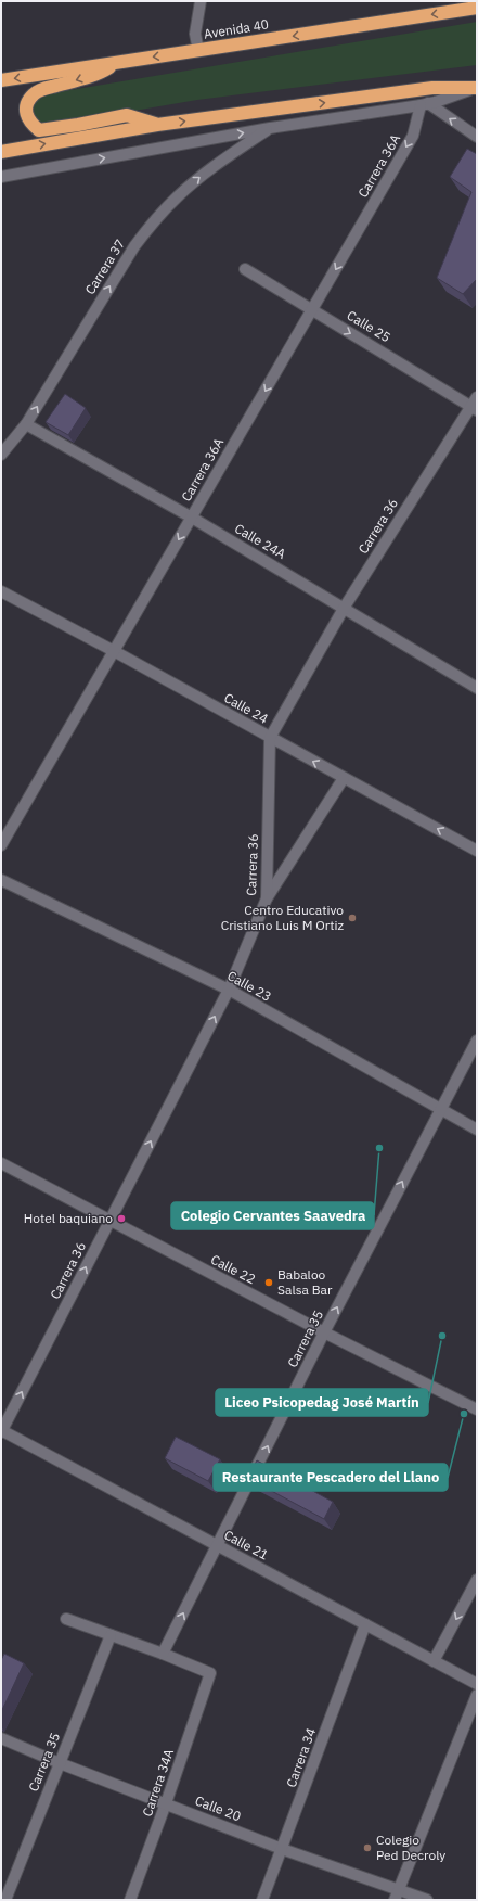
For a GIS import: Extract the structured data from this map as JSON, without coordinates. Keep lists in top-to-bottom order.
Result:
{
  "streets": {
    "highway": ["Avenida 40"],
    "street": [
      "Carrera 36A",
      "Carrera 37",
      "Calle 25",
      "Carrera 36",
      "Calle 24A",
      "Calle 24",
      "Calle 23",
      "Calle 22",
      "Carrera 35",
      "Calle 21",
      "Carrera 34",
      "Carrera 34A",
      "Calle 20"
    ]
  },
  "crossings": [
    ["Carrera 36A", "Calle 25"],
    ["Carrera 36A", "Calle 24A"],
    ["Carrera 36A", "Calle 24"],
    ["Carrera 37", "Calle 24A"],
    ["Calle 25", "Carrera 36"],
    ["Carrera 36", "Calle 24A"],
    ["Carrera 36", "Calle 24"],
    ["Carrera 36", "Calle 23"],
    ["Carrera 36", "Calle 22"],
    ["Carrera 36", "Calle 21"],
    ["Calle 23", "Carrera 35"],
    ["Calle 22", "Carrera 35"],
    ["Carrera 35", "Calle 21"],
    ["Carrera 35", "Carrera 34A"],
    ["Carrera 35", "Calle 20"],
    ["Calle 21", "Carrera 34"],
    ["Carrera 34", "Calle 20"],
    ["Carrera 34A", "Calle 20"]
  ],
  "one_way": [
    "Carrera 36A",
    "Carrera 37",
    "Calle 25",
    "Carrera 36",
    "Calle 24",
    "Carrera 35"
  ],
  "places": [
    "Centro Educativo Cristiano Luis M Ortiz",
    "Colegio Cervantes Saavedra",
    "Hotel baquiano",
    "Babaloo Salsa Bar",
    "Liceo Psicopedag José Martín",
    "Restaurante Pescadero del Llano",
    "Colegio Ped Decroly"
  ]
}
